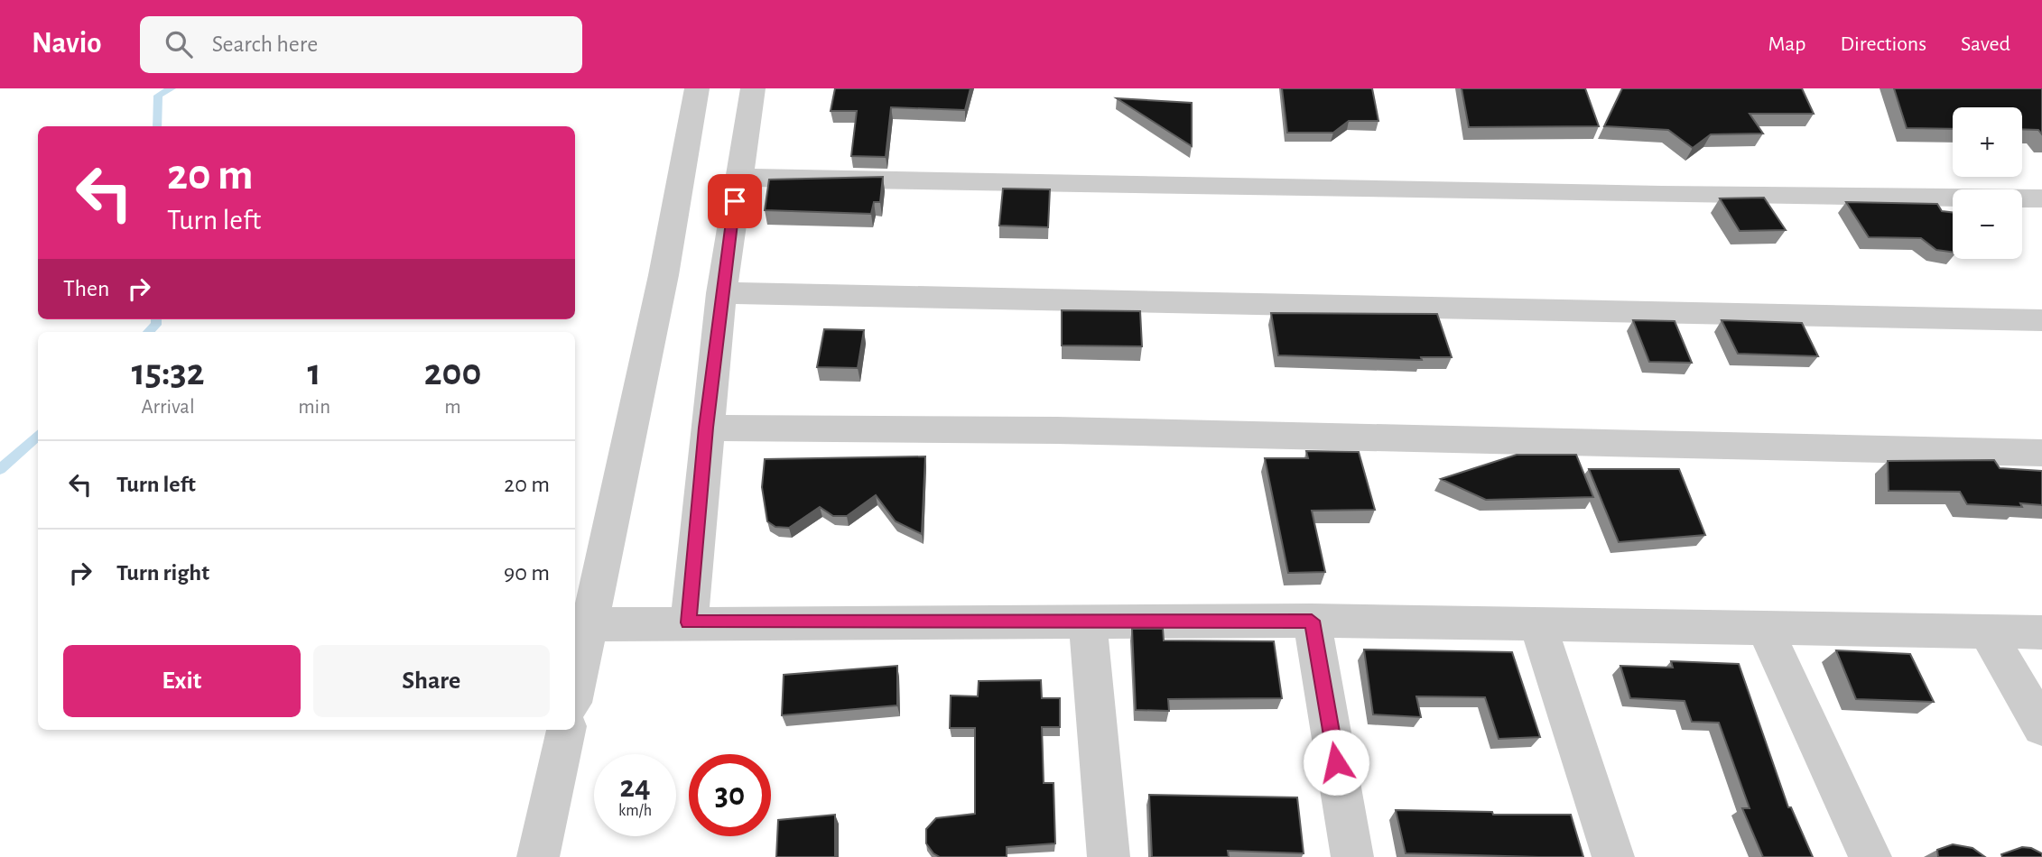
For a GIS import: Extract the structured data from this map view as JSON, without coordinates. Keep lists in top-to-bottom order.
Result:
{
  "page": {
    "header": "Navio",
    "search": "Search here",
    "nav": ["Map", "Directions", "Saved"],
    "map_buttons": ["+", "−"],
    "turn": ["20 m", "Turn left"],
    "then": "Then",
    "eta": [
      "15:32",
      "Arrival",
      "1",
      "min",
      "200",
      "m"
    ],
    "list": [
      {
        "name": "Turn left",
        "value": "20 m"
      },
      {
        "name": "Turn right",
        "value": "90 m"
      }
    ],
    "buttons": ["Exit", "Share"],
    "speed": "24 km/h",
    "limit": "30"
  }
}
